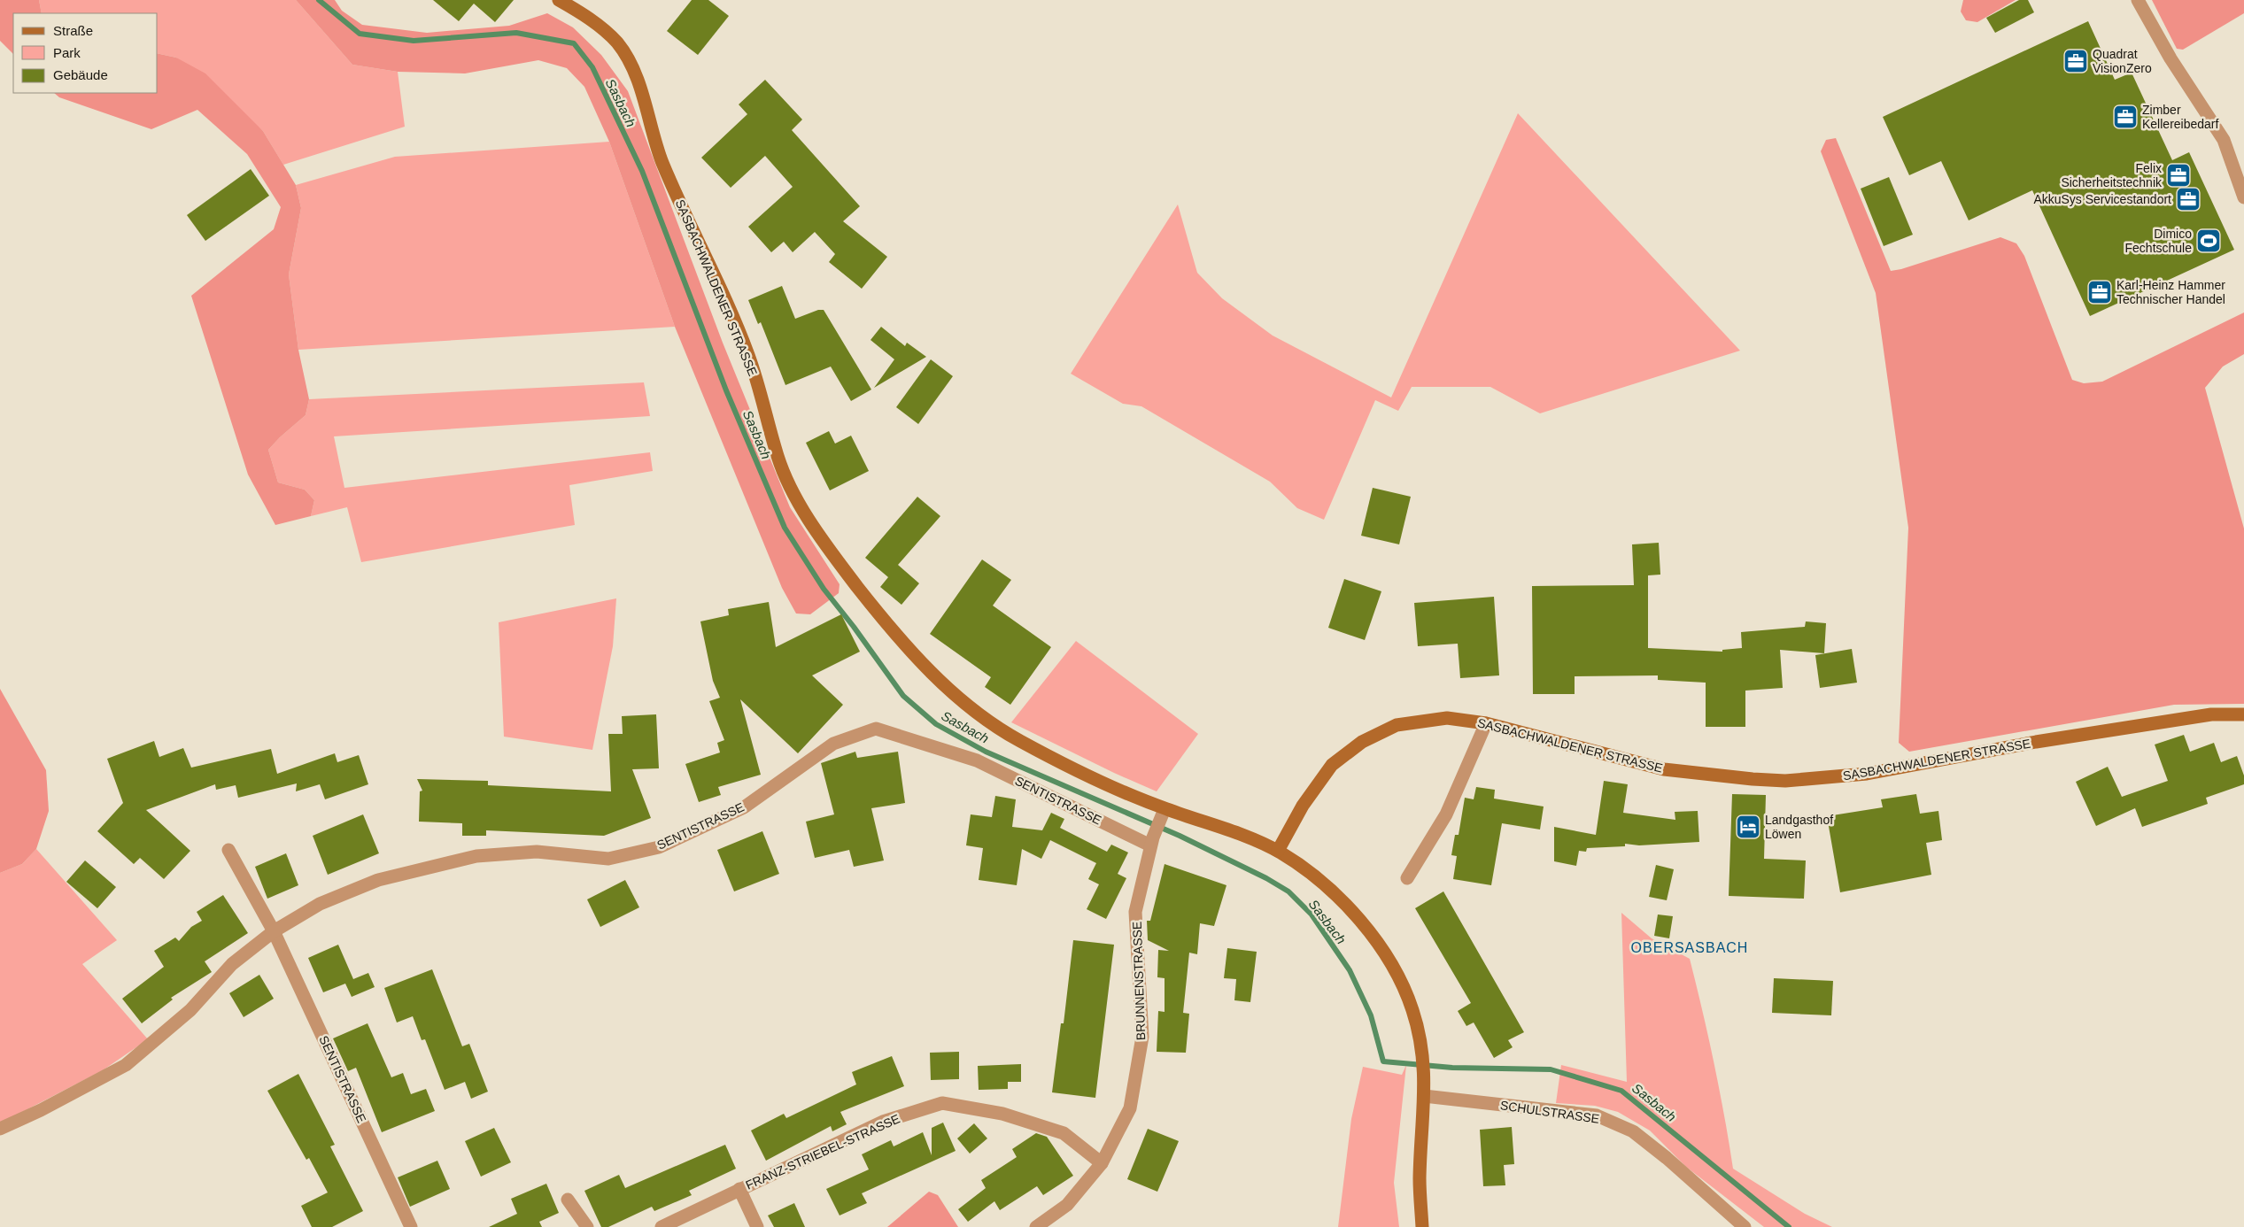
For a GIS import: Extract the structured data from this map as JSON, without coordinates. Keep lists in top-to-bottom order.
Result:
{
  "streets": {
    "main road": ["SASBACHWALDENER STRASSE"],
    "street": [
      "SENTISTRASSE",
      "BRUNNENSTRASSE",
      "SCHULSTRASSE",
      "FRANZ-STRIEBEL-STRASSE"
    ]
  },
  "crossings": [
    ["SASBACHWALDENER STRASSE", "BRUNNENSTRASSE"],
    ["SENTISTRASSE", "BRUNNENSTRASSE"],
    ["BRUNNENSTRASSE", "FRANZ-STRIEBEL-STRASSE"]
  ],
  "districts": ["OBERSASBACH"],
  "water": ["Sasbach"],
  "places": {
    "office": [
      "Quadrat VisionZero",
      "Zimber Kellereibedarf",
      "Felix Sicherheitstechnik",
      "AkkuSys Servicestandort",
      "Karl-Heinz Hammer Technischer Handel"
    ],
    "sports": ["Dimico Fechtschule"],
    "hotel": ["Landgasthof Löwen"]
  },
  "legend": ["Straße", "Park", "Gebäude"]
}
